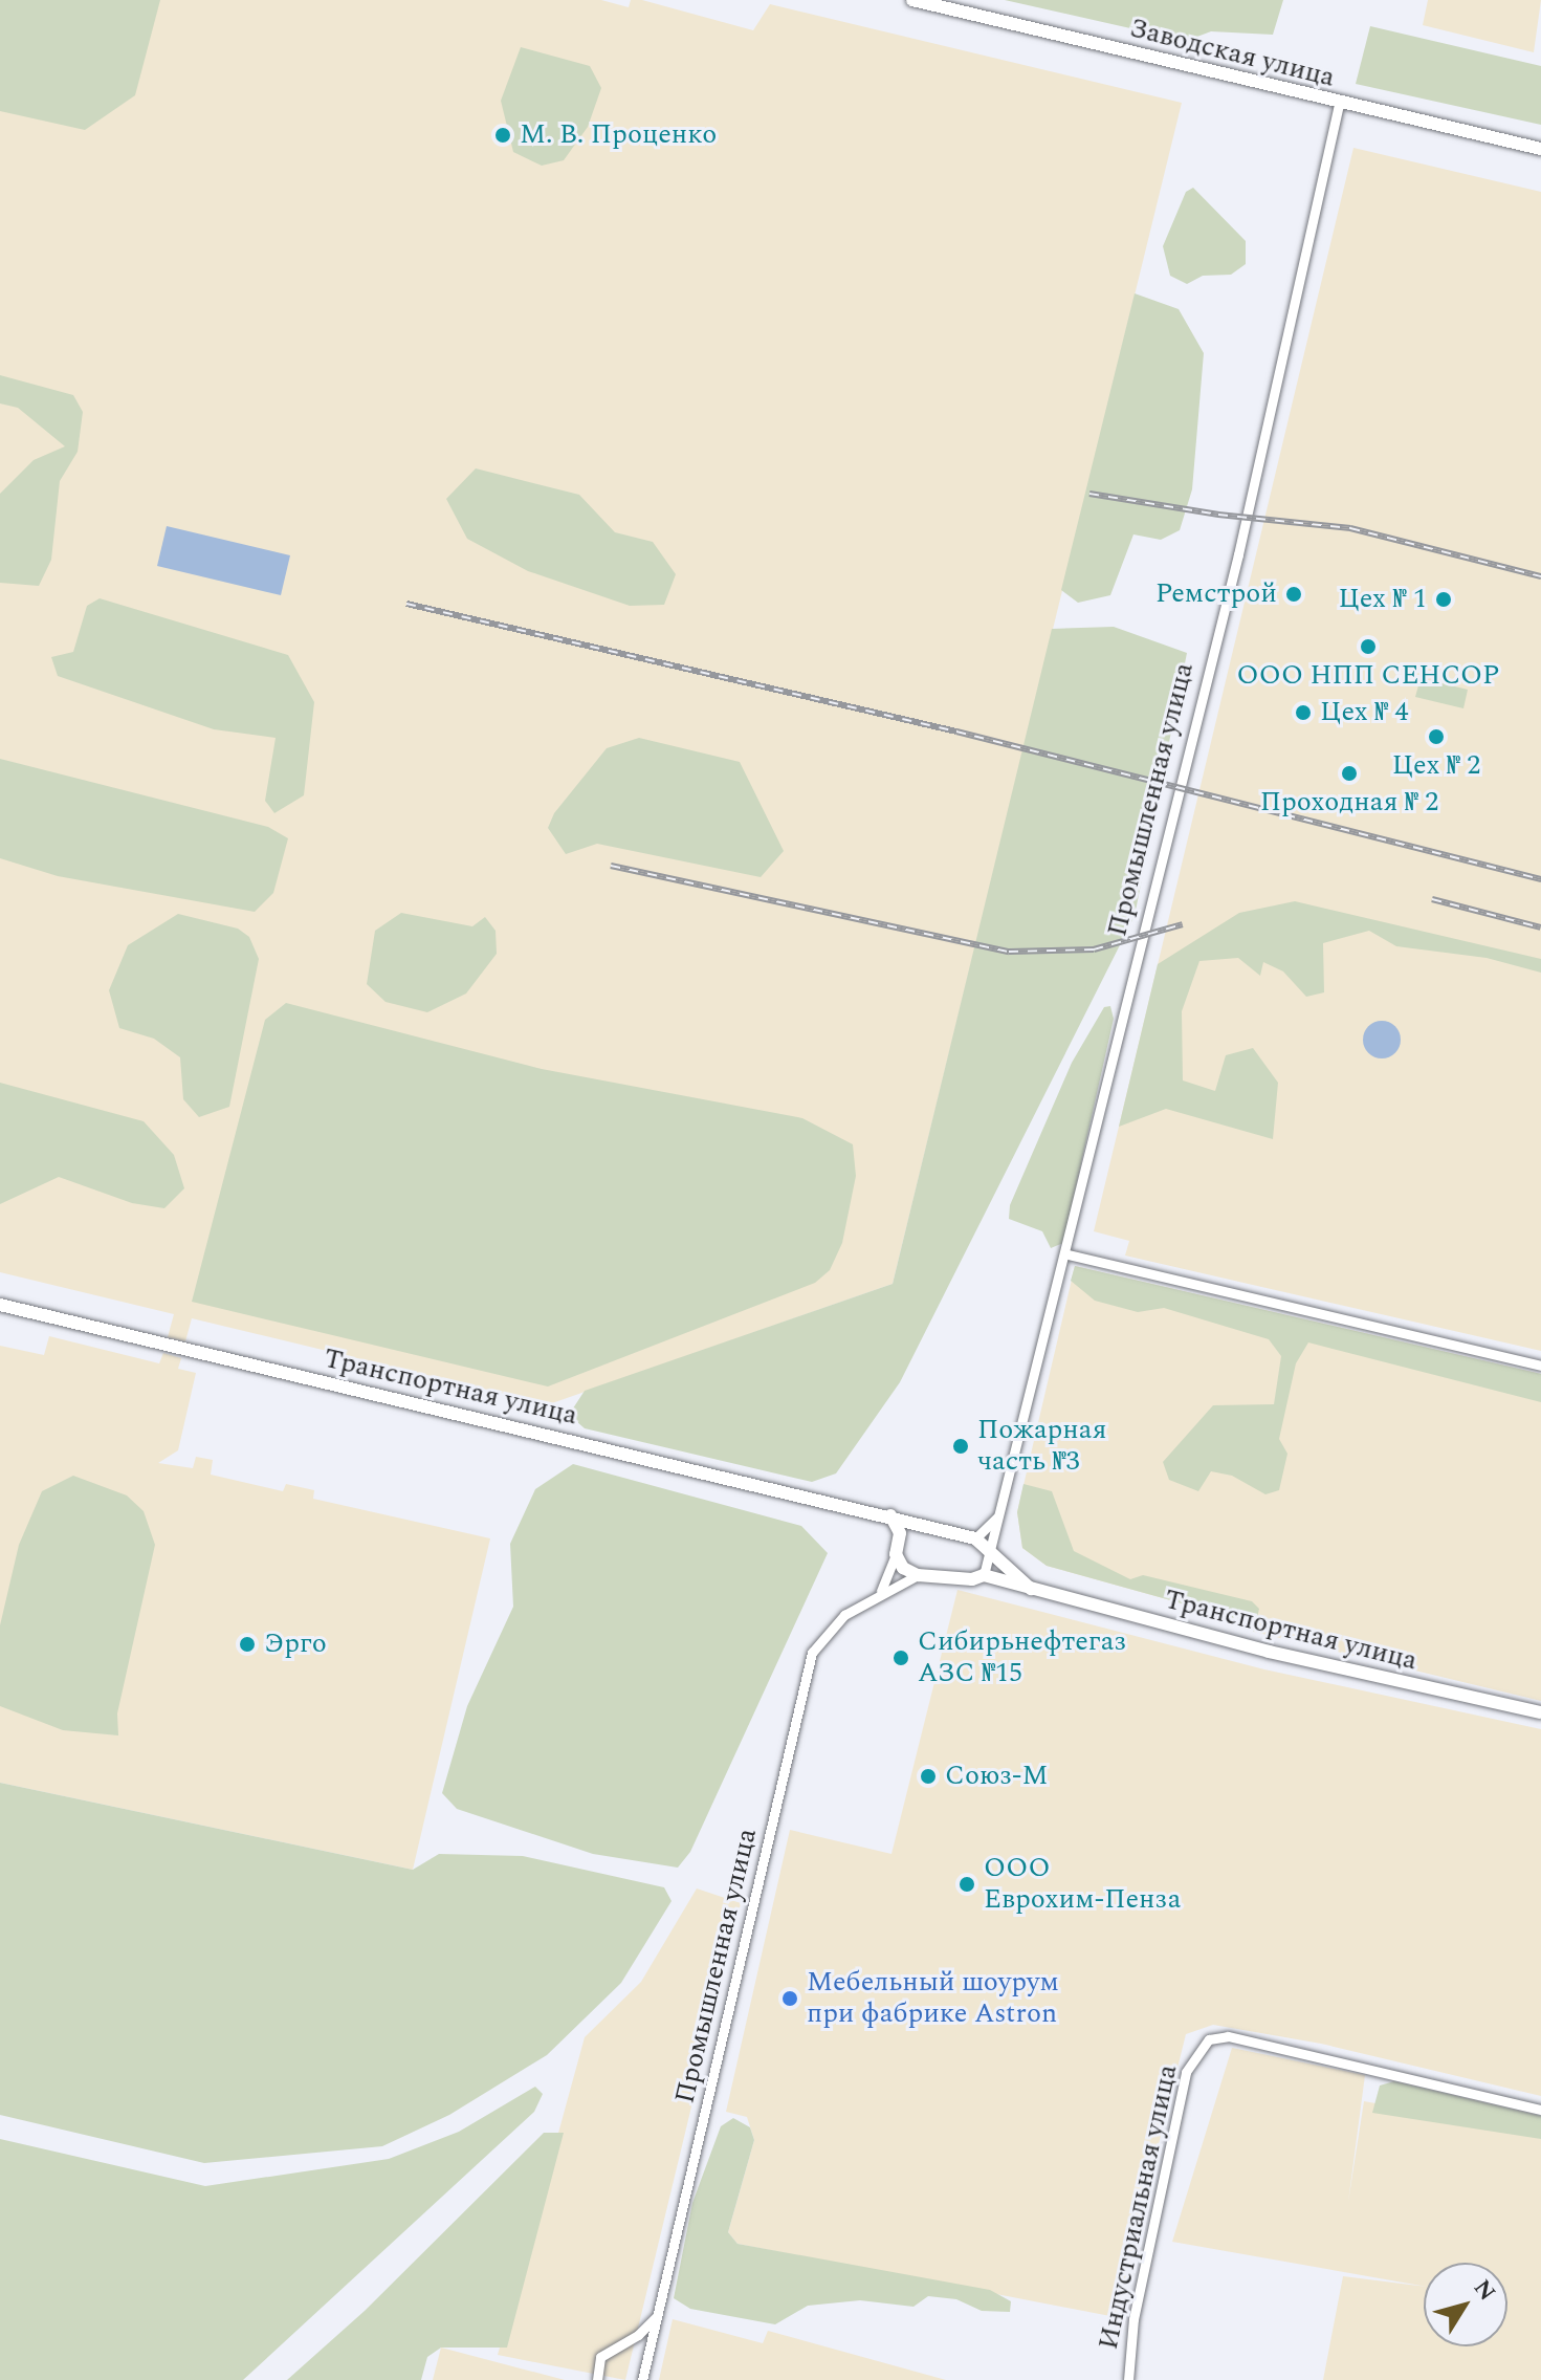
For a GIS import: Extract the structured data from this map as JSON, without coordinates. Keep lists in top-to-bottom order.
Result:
{
  "streets": {
    "street": [
      "Заводская улица",
      "Промышленная улица",
      "Транспортная улица",
      "Индустриальная улица"
    ]
  },
  "crossings": [
    ["Заводская улица", "Промышленная улица"],
    ["Промышленная улица", "Транспортная улица"]
  ],
  "places": [
    "М. В. Проценко",
    "Ремстрой",
    "Цех № 1",
    "ООО НПП СЕНСОР",
    "Цех № 4",
    "Цех № 2",
    "Проходная № 2",
    "Пожарная часть №3",
    "Эрго",
    "Сибирьнефтегаз АЗС №15",
    "Союз-М",
    "ООО Еврохим-Пенза",
    "Мебельный шоурум при фабрике Astron"
  ],
  "north": "top right"
}
